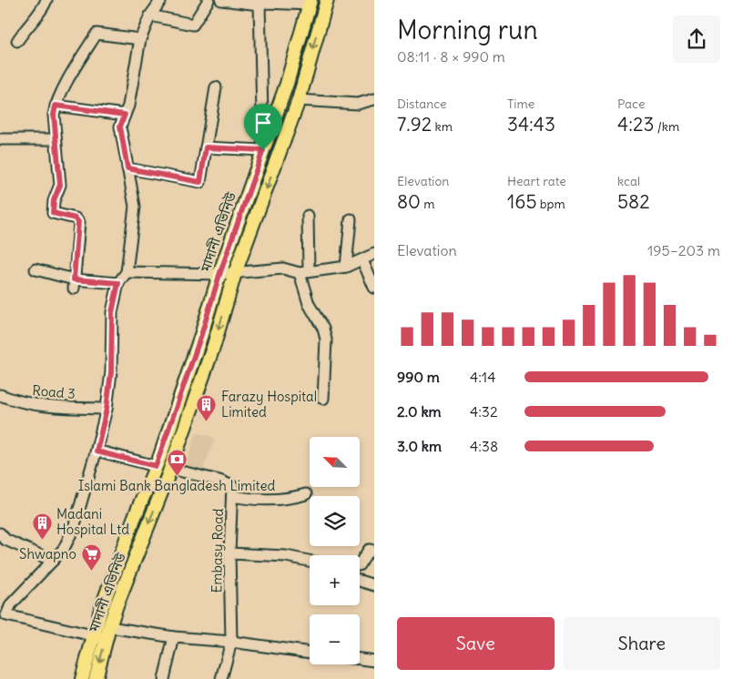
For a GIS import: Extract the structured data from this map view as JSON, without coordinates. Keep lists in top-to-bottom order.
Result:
{
  "streets": {
    "main road": ["মাদানী এভিনিউ"],
    "street": ["Road 3", "Embasy Road"]
  },
  "crossings": [
    ["মাদানী এভিনিউ", "Embasy Road"]
  ],
  "places": {
    "building": ["Farazy Hospital Limited", "Madani Hospital Ltd"],
    "bank": ["Islami Bank Bangladesh Limited"],
    "supermarket": ["Shwapno"]
  },
  "north": "top left",
  "page": {
    "heading": ["Morning run", "08:11 · 8 × 990 m"],
    "stats": [
      ["Distance", "7.92 km"],
      ["Time", "34:43"],
      ["Pace", "4:23 /km"],
      ["Elevation", "80 m"],
      ["Heart rate", "165 bpm"],
      ["kcal", "582"]
    ],
    "chart": ["Elevation", "195–203 m"],
    "list": [
      {
        "name": "990 m",
        "note": "4:14"
      },
      {
        "name": "2.0 km",
        "note": "4:32"
      },
      {
        "name": "3.0 km",
        "note": "4:38"
      }
    ],
    "map_buttons": ["+", "−"],
    "buttons": ["Save", "Share"]
  }
}
